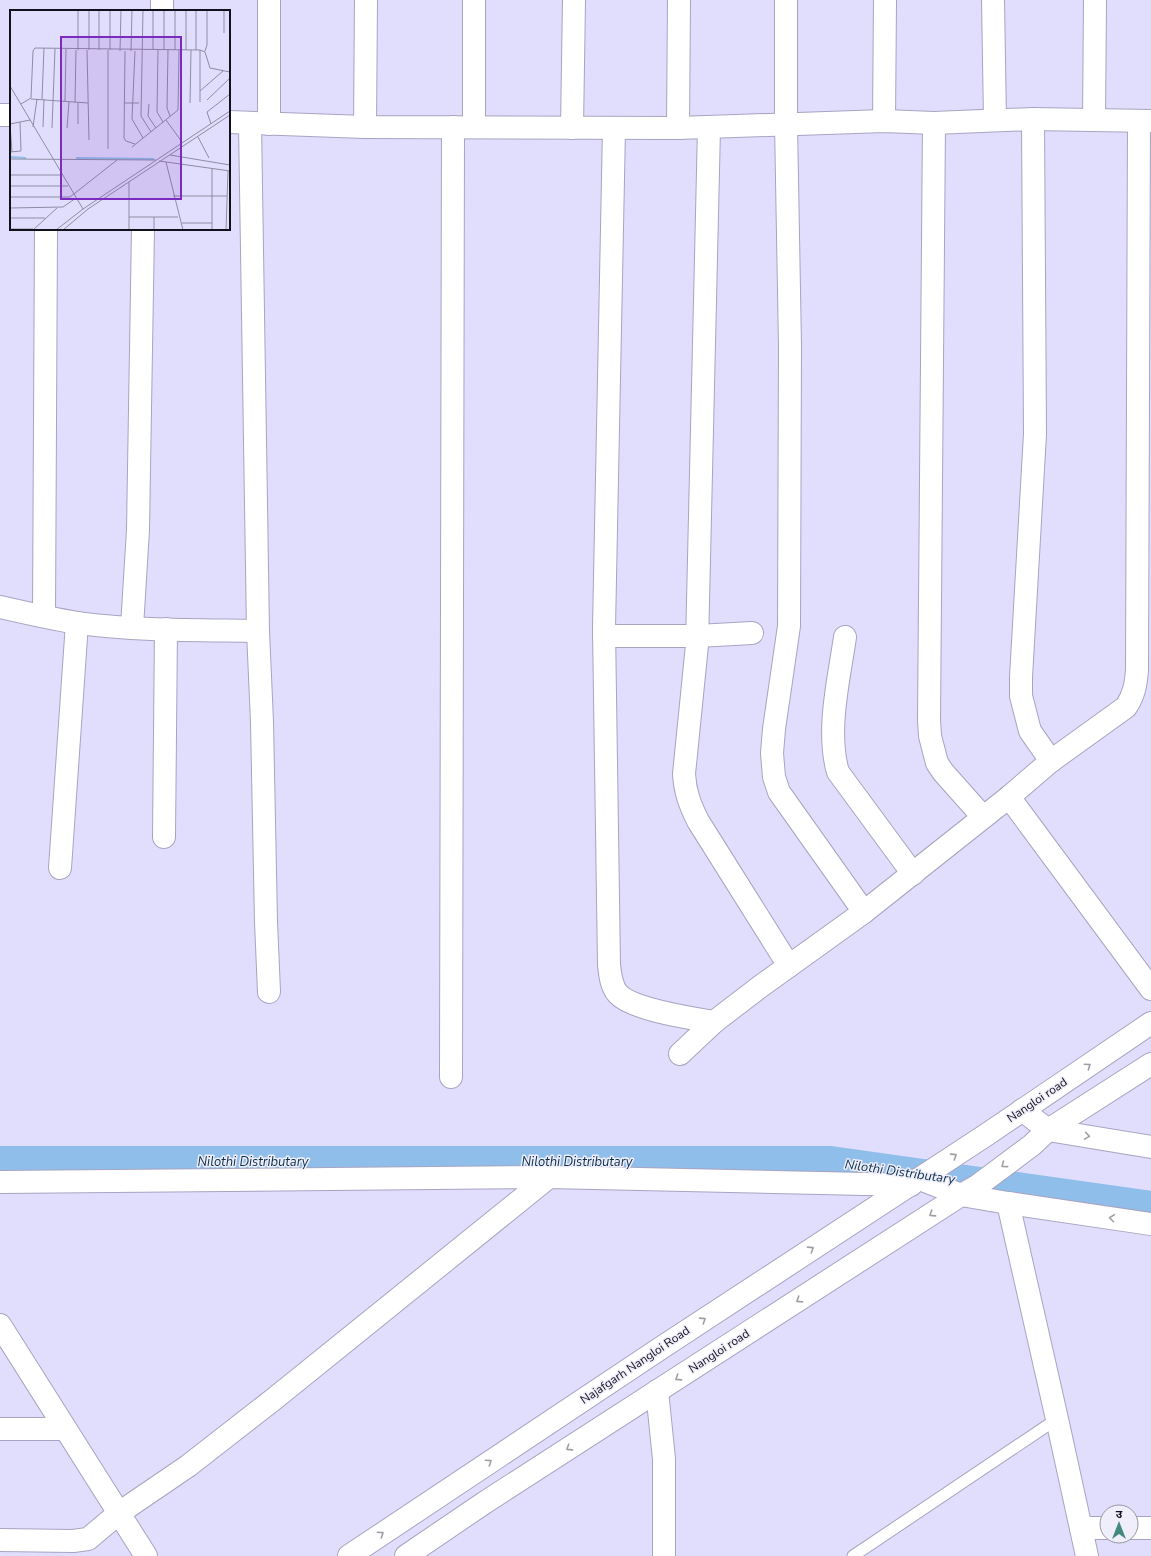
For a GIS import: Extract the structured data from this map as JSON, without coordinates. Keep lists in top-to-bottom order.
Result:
{
  "streets": {
    "street": ["Nangloi road", "Najafgarh Nangloi Road"]
  },
  "crossings": [
    ["Nangloi road", "Najafgarh Nangloi Road"]
  ],
  "water": ["Nilothi Distributary"],
  "north": "top"
}
